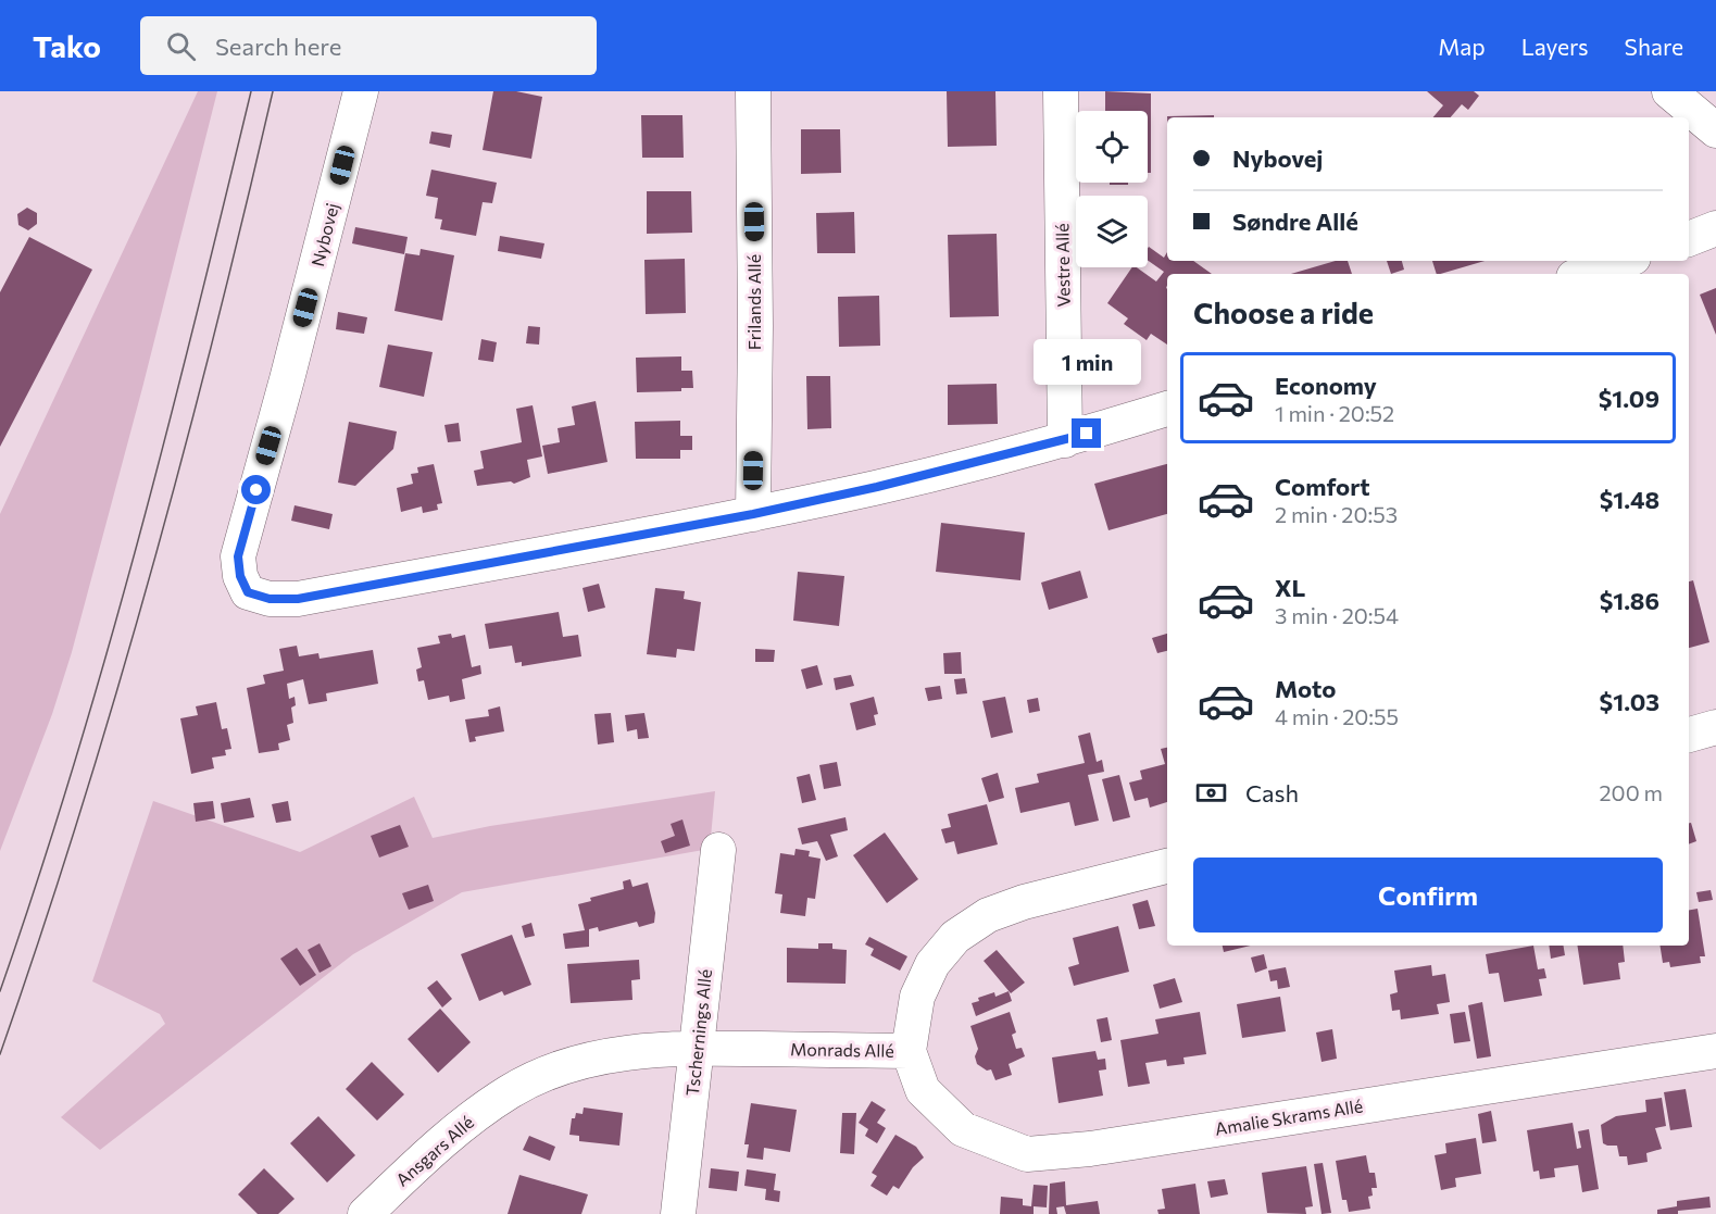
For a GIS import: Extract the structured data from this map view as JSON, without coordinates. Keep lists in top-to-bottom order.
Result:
{
  "streets": {
    "street": [
      "Nybovej",
      "Vestre Allé",
      "Frilands Allé",
      "Tschernings Allé",
      "Monrads Allé",
      "Amalie Skrams Allé",
      "Ansgars Allé"
    ]
  },
  "crossings": [
    ["Nybovej", "Frilands Allé"],
    ["Tschernings Allé", "Monrads Allé"],
    ["Tschernings Allé", "Ansgars Allé"],
    ["Monrads Allé", "Amalie Skrams Allé"],
    ["Monrads Allé", "Ansgars Allé"]
  ],
  "page": {
    "header": "Tako",
    "search": "Search here",
    "nav": ["Map", "Layers", "Share"],
    "banner": ["Nybovej", "Søndre Allé"],
    "heading": "Choose a ride",
    "bubble": "1 min",
    "list": [
      {
        "name": "Economy",
        "note": "1 min · 20:52",
        "value": "$1.09"
      },
      {
        "name": "Comfort",
        "note": "2 min · 20:53",
        "value": "$1.48"
      },
      {
        "name": "XL",
        "note": "3 min · 20:54",
        "value": "$1.86"
      },
      {
        "name": "Moto",
        "note": "4 min · 20:55",
        "value": "$1.03"
      }
    ],
    "pay": ["Cash", "200 m"],
    "buttons": "Confirm"
  }
}
